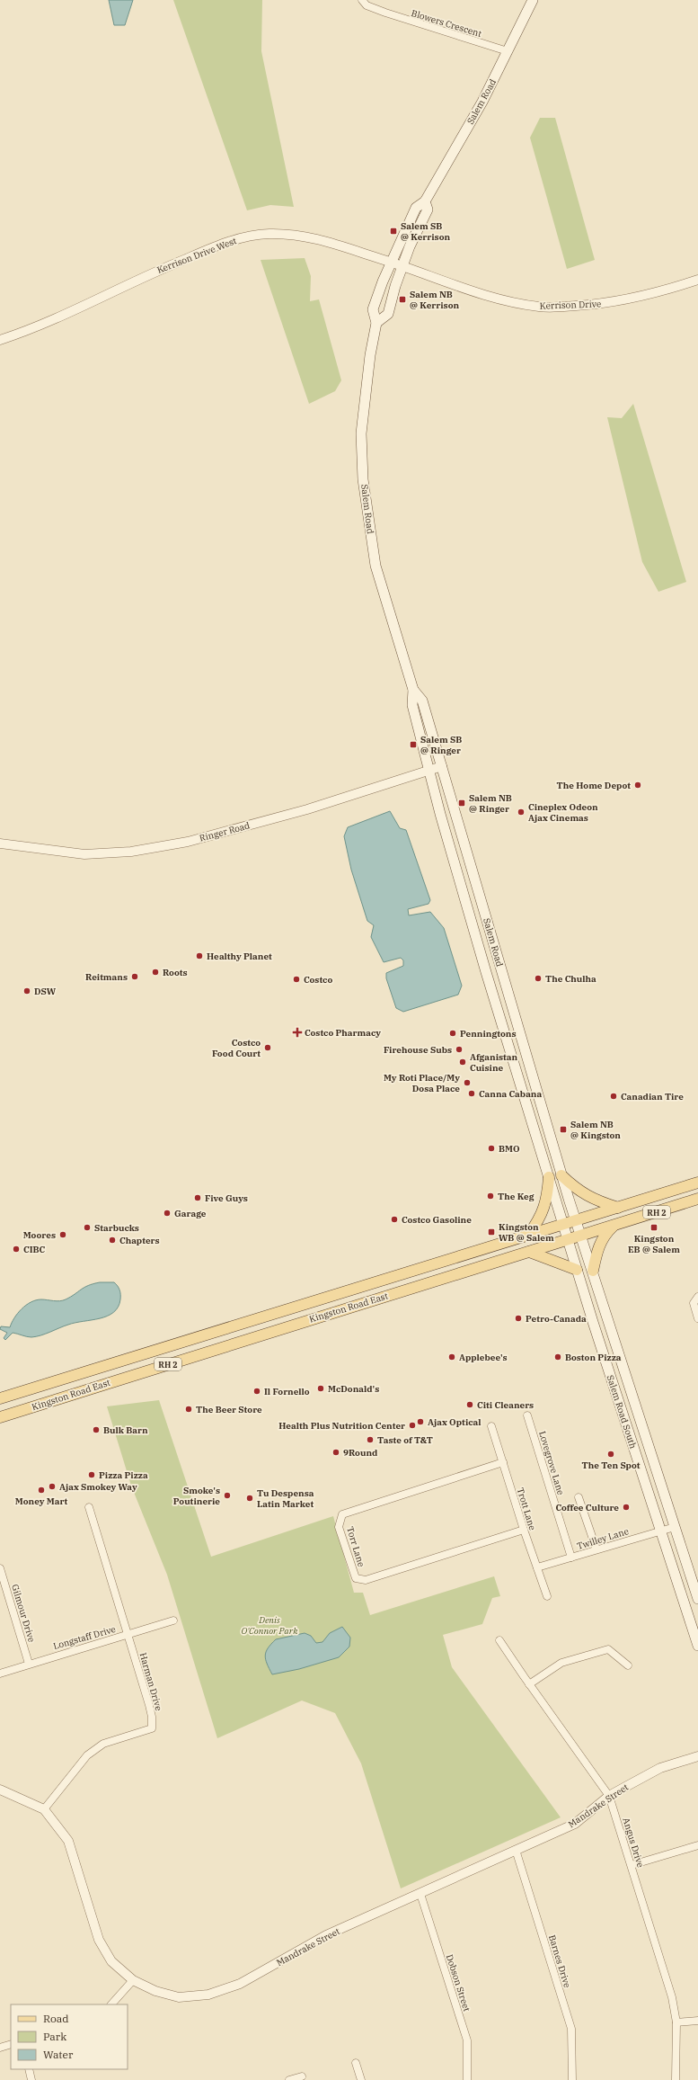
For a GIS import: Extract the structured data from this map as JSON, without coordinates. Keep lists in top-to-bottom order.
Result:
{
  "streets": {
    "main road": [
      "Salem Road",
      "RH 2",
      "Kingston Road East",
      "Salem Road South"
    ],
    "street": [
      "Blowers Crescent",
      "Kerrison Drive West",
      "Kerrison Drive",
      "Ringer Road",
      "Lovegrove Lane",
      "Trott Lane",
      "Twilley Lane",
      "Torr Lane",
      "Gilmour Drive",
      "Longstaff Drive",
      "Harman Drive",
      "Mandrake Street",
      "Angus Drive",
      "Barnes Drive",
      "Dobson Street"
    ]
  },
  "crossings": [
    ["Blowers Crescent", "Salem Road"],
    ["Salem Road", "Kerrison Drive West"],
    ["Salem Road", "Kerrison Drive"],
    ["Salem Road", "Ringer Road"],
    ["Salem Road", "Salem Road South"],
    ["Kerrison Drive West", "Kerrison Drive"],
    ["Kingston Road East", "Salem Road South"],
    ["Salem Road South", "Twilley Lane"],
    ["Lovegrove Lane", "Twilley Lane"],
    ["Trott Lane", "Twilley Lane"],
    ["Trott Lane", "Torr Lane"],
    ["Gilmour Drive", "Longstaff Drive"],
    ["Longstaff Drive", "Harman Drive"],
    ["Harman Drive", "Mandrake Street"],
    ["Mandrake Street", "Angus Drive"],
    ["Mandrake Street", "Barnes Drive"],
    ["Mandrake Street", "Dobson Street"]
  ],
  "parks": ["Denis O'Connor Park"],
  "places": {
    "transit": [
      "Salem SB @ Kerrison",
      "Salem NB @ Kerrison",
      "Salem SB @ Ringer",
      "Salem NB @ Ringer",
      "Salem NB @ Kingston",
      "Kingston EB @ Salem",
      "Kingston WB @ Salem"
    ],
    "other": [
      "The Home Depot",
      "Cineplex Odeon Ajax Cinemas",
      "Healthy Planet",
      "Roots",
      "Reitmans",
      "The Chulha",
      "Costco",
      "DSW",
      "Penningtons",
      "Costco Food Court",
      "Firehouse Subs",
      "Afganistan Cuisine",
      "My Roti Place/My Dosa Place",
      "Canna Cabana",
      "Canadian Tire",
      "BMO",
      "The Keg",
      "Five Guys",
      "Garage",
      "Costco Gasoline",
      "Starbucks",
      "Moores",
      "Chapters",
      "CIBC",
      "Petro-Canada",
      "Applebee's",
      "Boston Pizza",
      "McDonald's",
      "Il Fornello",
      "Citi Cleaners",
      "The Beer Store",
      "Ajax Optical",
      "Health Plus Nutrition Center",
      "Bulk Barn",
      "Taste of T&T",
      "9Round",
      "The Ten Spot",
      "Pizza Pizza",
      "Ajax Smokey Way",
      "Money Mart",
      "Smoke's Poutinerie",
      "Tu Despensa Latin Market",
      "Coffee Culture"
    ],
    "health": ["Costco Pharmacy"]
  },
  "legend": ["Road", "Park", "Water"]
}
